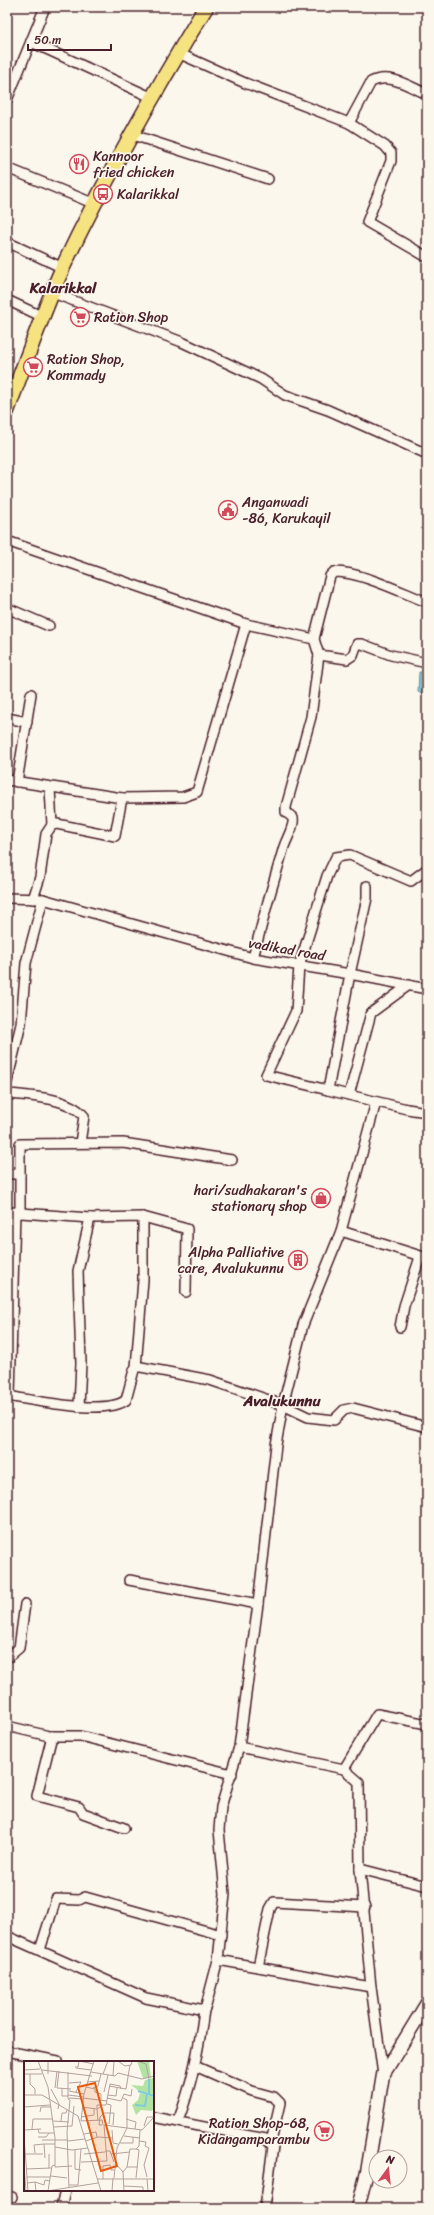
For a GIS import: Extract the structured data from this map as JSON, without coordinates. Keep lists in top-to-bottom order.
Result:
{
  "streets": {
    "street": ["vadikad road"]
  },
  "districts": ["Kalarikkal", "Avalukunnu"],
  "places": {
    "restaurant": ["Kannoor fried chicken"],
    "bus stop": ["Kalarikkal"],
    "supermarket": ["Ration Shop", "Ration Shop, Kommady", "Ration Shop-68, Kidangamparambu"],
    "public building": ["Anganwadi -86, Karukayil"],
    "shop": ["hari/sudhakaran's stationary shop"],
    "building": ["Alpha Palliative care, Avalukunnu"]
  },
  "scale_bar": "50 m",
  "north": "top"
}
